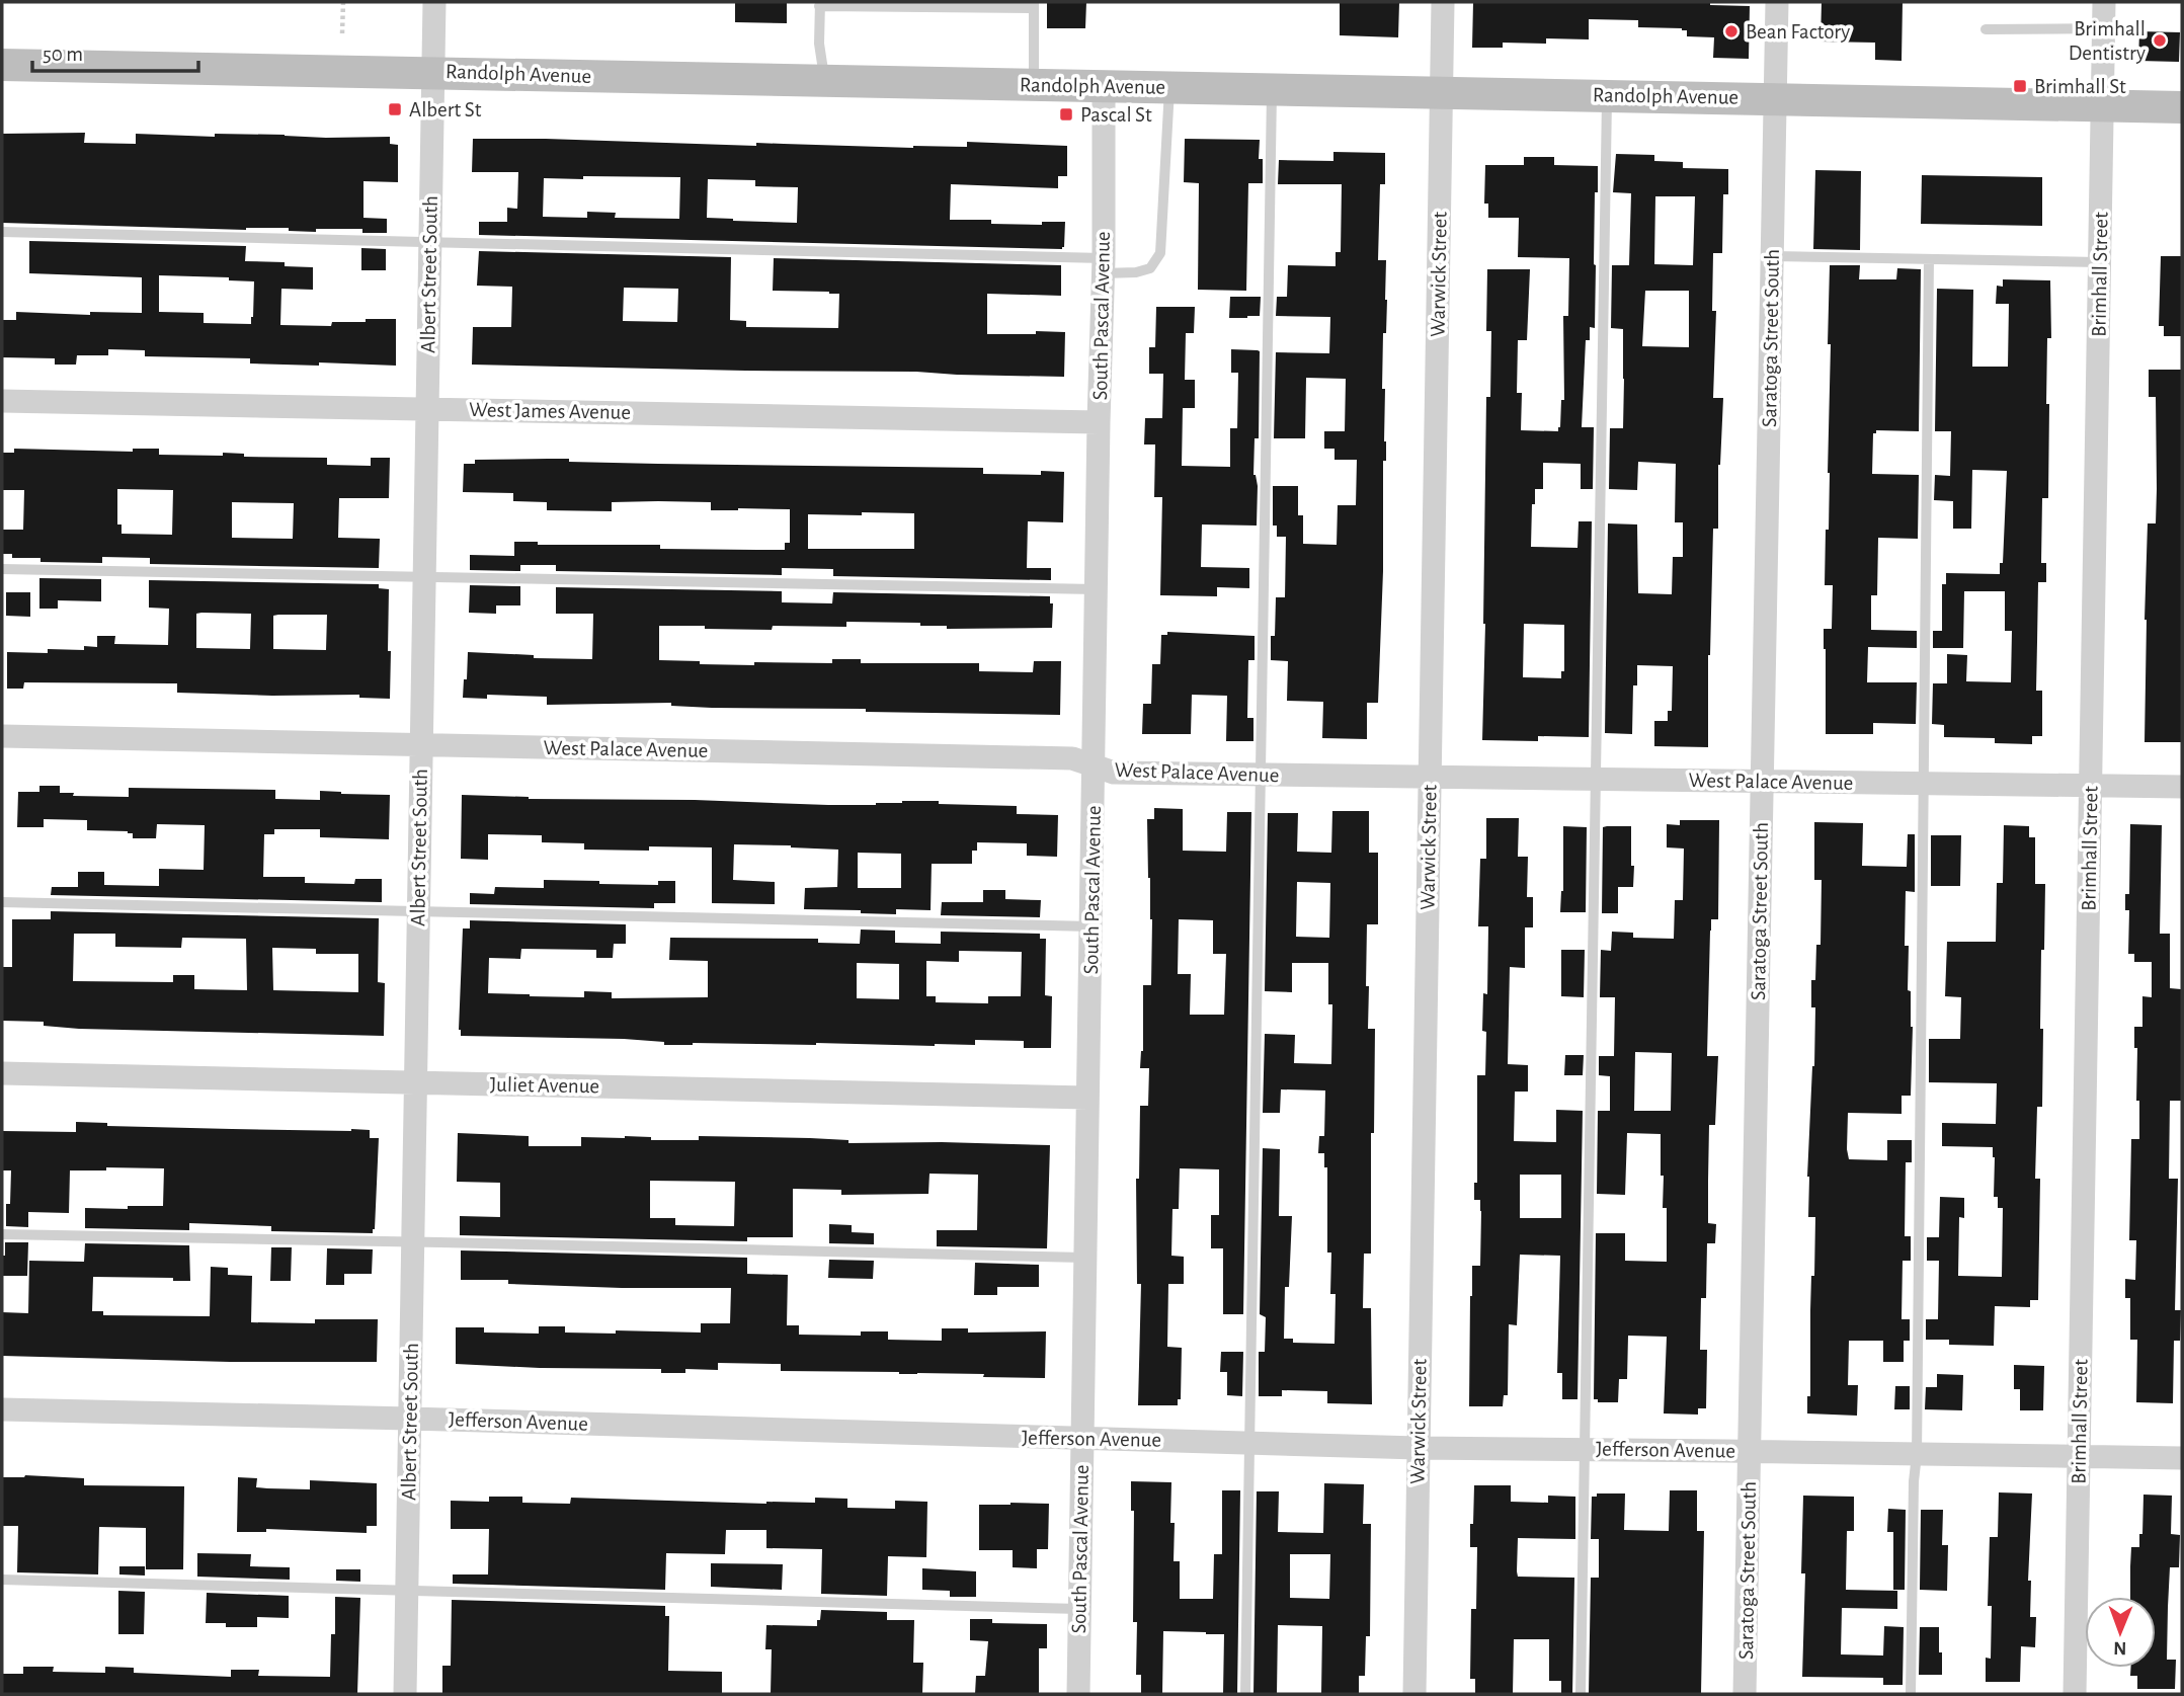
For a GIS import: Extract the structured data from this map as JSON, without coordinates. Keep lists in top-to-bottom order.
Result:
{
  "streets": {
    "main road": ["Randolph Avenue"],
    "street": [
      "Albert Street South",
      "Warwick Street",
      "Brimhall Street",
      "South Pascal Avenue",
      "Saratoga Street South",
      "West James Avenue",
      "West Palace Avenue",
      "Juliet Avenue",
      "Jefferson Avenue"
    ]
  },
  "crossings": [
    ["Randolph Avenue", "Albert Street South"],
    ["Randolph Avenue", "Warwick Street"],
    ["Randolph Avenue", "Brimhall Street"],
    ["Randolph Avenue", "South Pascal Avenue"],
    ["Randolph Avenue", "Saratoga Street South"],
    ["Albert Street South", "West James Avenue"],
    ["Albert Street South", "West Palace Avenue"],
    ["Albert Street South", "Juliet Avenue"],
    ["Albert Street South", "Jefferson Avenue"],
    ["Warwick Street", "West Palace Avenue"],
    ["Warwick Street", "Jefferson Avenue"],
    ["Brimhall Street", "West Palace Avenue"],
    ["Brimhall Street", "Jefferson Avenue"],
    ["South Pascal Avenue", "West James Avenue"],
    ["South Pascal Avenue", "West Palace Avenue"],
    ["South Pascal Avenue", "Juliet Avenue"],
    ["South Pascal Avenue", "Jefferson Avenue"],
    ["Saratoga Street South", "West Palace Avenue"],
    ["Saratoga Street South", "Jefferson Avenue"]
  ],
  "places": {
    "other": ["Bean Factory", "Brimhall Dentistry"],
    "transit": ["Brimhall St", "Albert St", "Pascal St"]
  },
  "scale_bar": "50 m",
  "north": "bottom"
}
